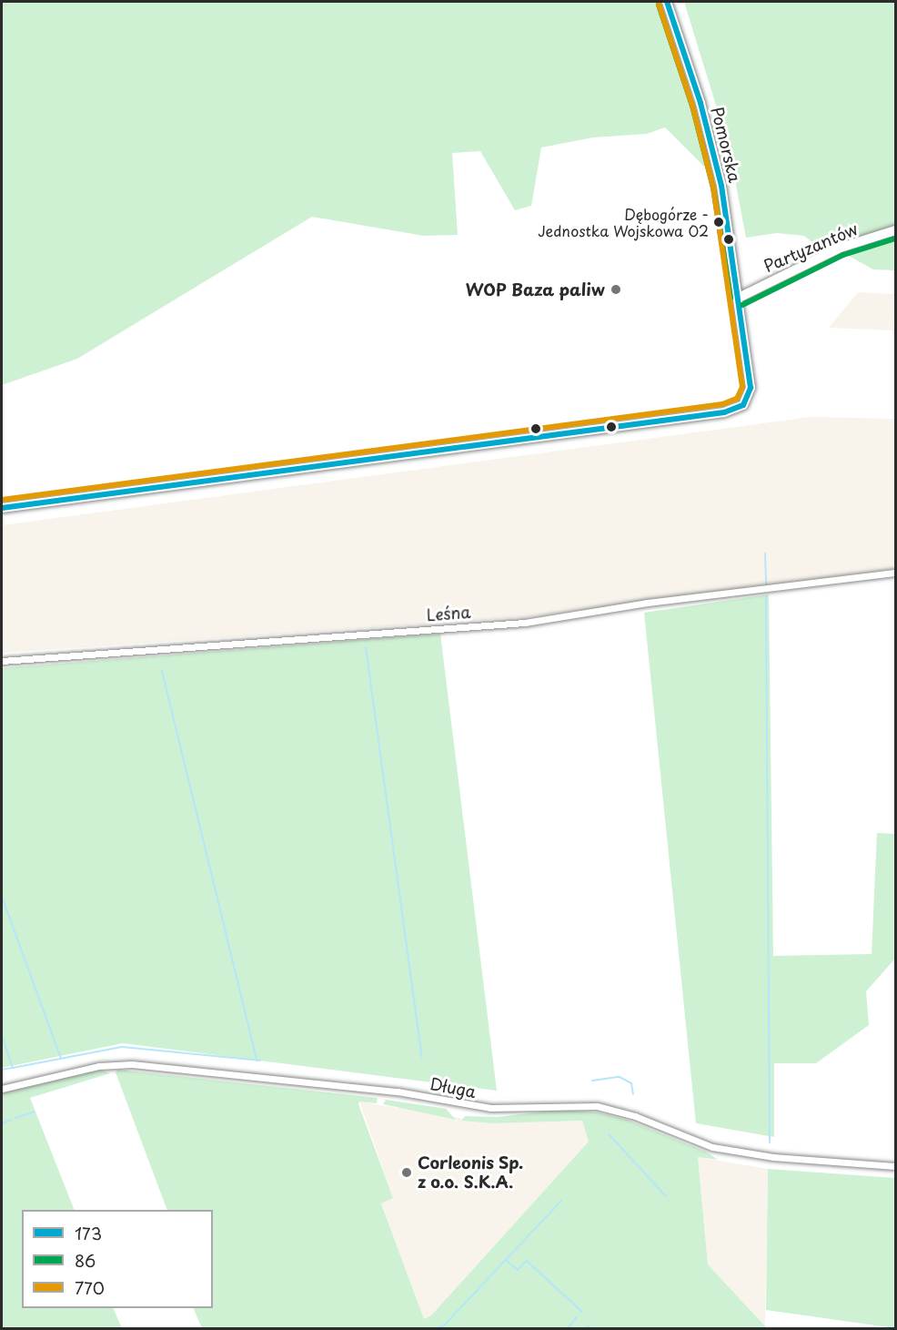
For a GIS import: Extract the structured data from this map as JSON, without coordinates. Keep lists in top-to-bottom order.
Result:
{
  "streets": {
    "street": [
      "Pomorska",
      "Partyzantów",
      "Leśna",
      "Długa"
    ]
  },
  "crossings": [
    ["Pomorska", "Partyzantów"]
  ],
  "places": ["Dębogórze - Jednostka Wojskowa 02", "WOP Baza paliw", "Corleonis Sp. z o.o. S.K.A."],
  "lines": ["transit line 173", "transit line 86", "transit line 770"],
  "legend": ["173", "86", "770"]
}
